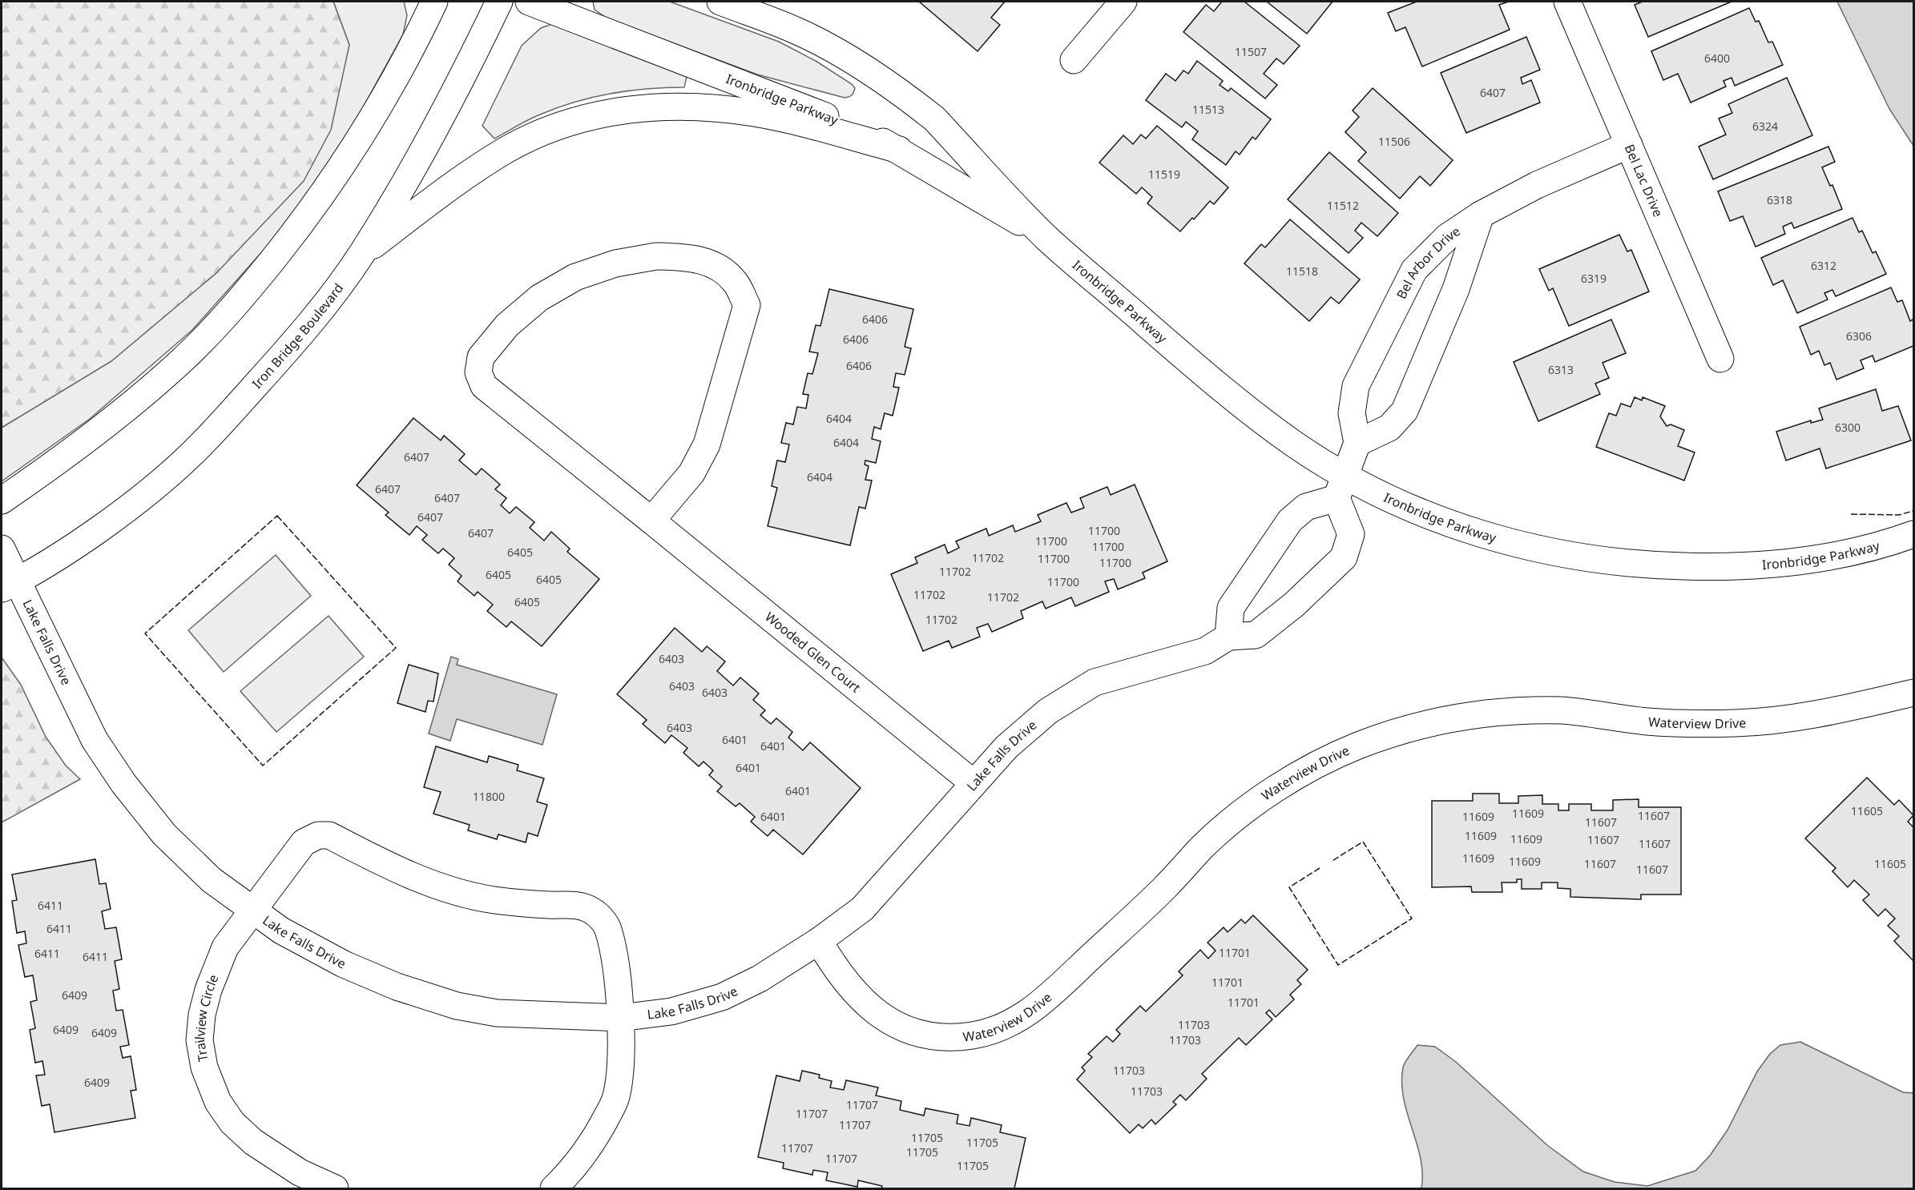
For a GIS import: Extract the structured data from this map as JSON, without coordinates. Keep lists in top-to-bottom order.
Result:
{
  "streets": {
    "street": [
      "Ironbridge Parkway",
      "Bel Lac Drive",
      "Bel Arbor Drive",
      "Iron Bridge Boulevard",
      "Lake Falls Drive",
      "Wooded Glen Court",
      "Waterview Drive",
      "Trailview Circle"
    ]
  },
  "crossings": [
    ["Bel Lac Drive", "Bel Arbor Drive"],
    ["Iron Bridge Boulevard", "Lake Falls Drive"],
    ["Lake Falls Drive", "Wooded Glen Court"],
    ["Lake Falls Drive", "Waterview Drive"],
    ["Lake Falls Drive", "Trailview Circle"]
  ],
  "house_numbers": [
    "11507",
    "6400",
    "6407",
    "11513",
    "6324",
    "11506",
    "11519",
    "6318",
    "11512",
    "6312",
    "11518",
    "6319",
    "6406",
    "6306",
    "6406",
    "6406",
    "6313",
    "6404",
    "6300",
    "6404",
    "6407",
    "6404",
    "6407",
    "6407",
    "6407",
    "11700",
    "6407",
    "11700",
    "11700",
    "6405",
    "11702",
    "11700",
    "11700",
    "11702",
    "6405",
    "6405",
    "11700",
    "11702",
    "11702",
    "6405",
    "11702",
    "6403",
    "6403",
    "6403",
    "6403",
    "6401",
    "6401",
    "6401",
    "6401",
    "11800",
    "11605",
    "11609",
    "11607",
    "6401",
    "11609",
    "11607",
    "11609",
    "11609",
    "11607",
    "11607",
    "11609",
    "11609",
    "11607",
    "11605",
    "11607",
    "6411",
    "6411",
    "11701",
    "6411",
    "6411",
    "11701",
    "6409",
    "11701",
    "11703",
    "6409",
    "6409",
    "11703",
    "11703",
    "6409",
    "11703",
    "11707",
    "11707",
    "11707",
    "11705",
    "11705",
    "11707",
    "11705",
    "11707",
    "11705"
  ]
}
